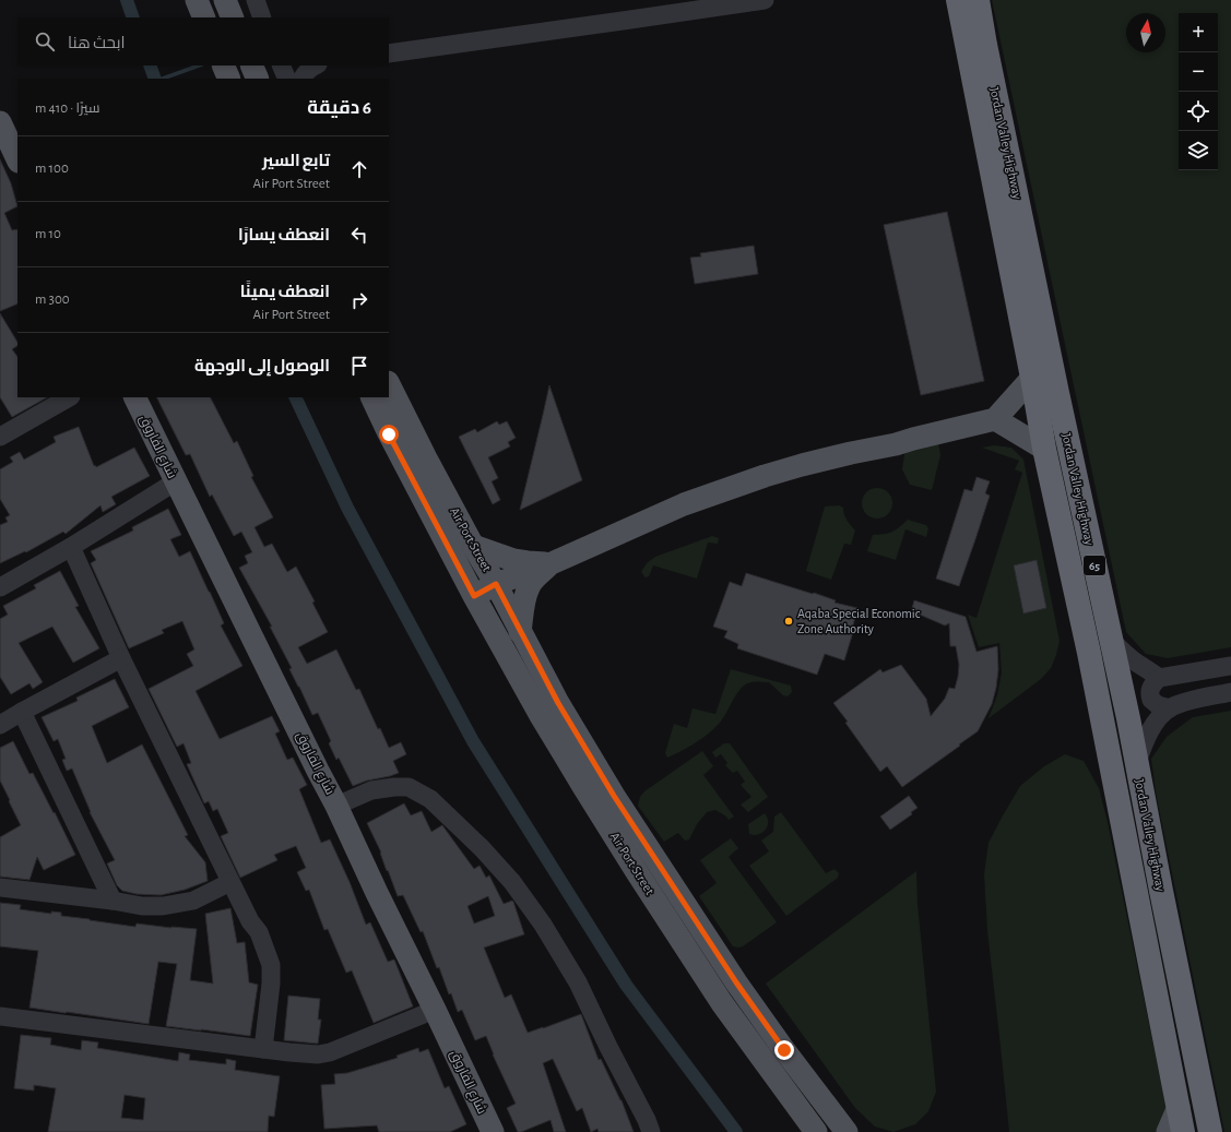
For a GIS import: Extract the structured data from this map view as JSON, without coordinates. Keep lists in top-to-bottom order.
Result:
{
  "streets": {
    "highway": ["Jordan Valley Highway", "65"],
    "main road": ["شارع الفاروق", "Air Port Street"]
  },
  "places": ["Aqaba Special Economic Zone Authority"],
  "north": "top",
  "page": {
    "map_buttons": ["+", "−"],
    "search": "ابحث هنا",
    "heading": ["6 دقيقة", "سيرًا · 410 m"],
    "list": [
      ["تابع السير", "Air Port Street", "100 m"],
      ["انعطف يسارًا", "10 m"],
      ["انعطف يمينًا", "Air Port Street", "300 m"],
      "الوصول إلى الوجهة"
    ]
  }
}
